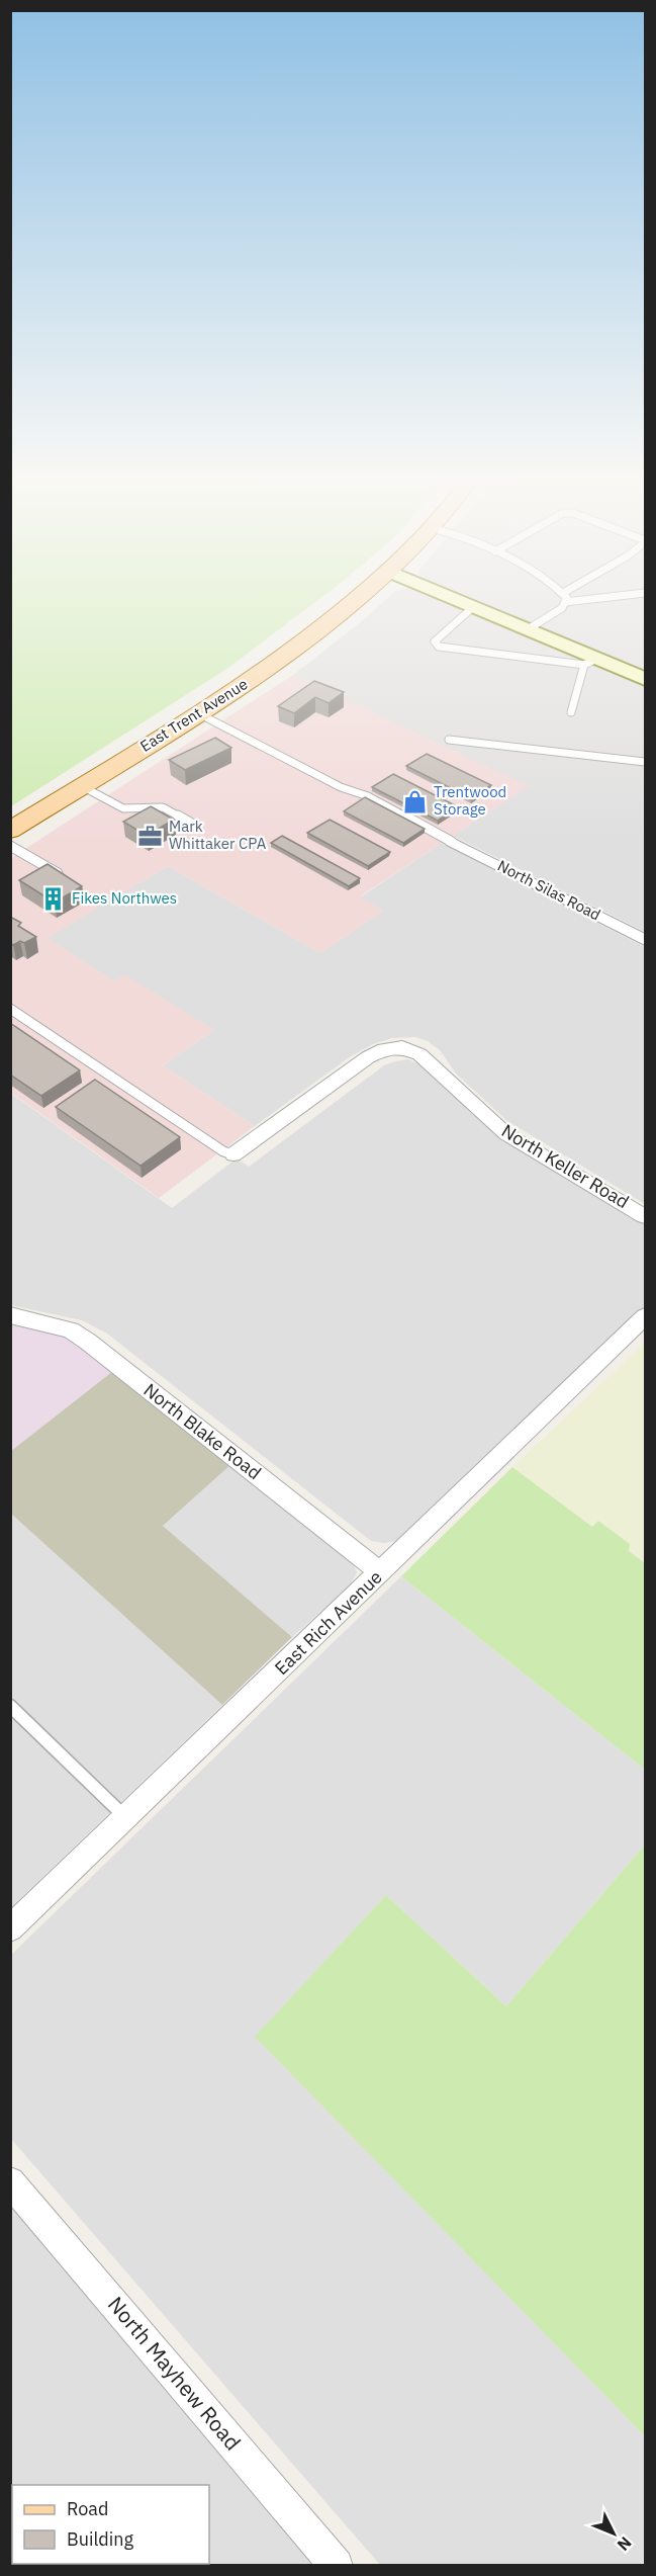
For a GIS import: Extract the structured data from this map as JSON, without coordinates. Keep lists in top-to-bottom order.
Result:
{
  "streets": {
    "main road": ["East Trent Avenue"],
    "street": [
      "North Silas Road",
      "North Keller Road",
      "North Blake Road",
      "East Rich Avenue",
      "North Mayhew Road"
    ]
  },
  "crossings": [
    ["North Blake Road", "East Rich Avenue"]
  ],
  "places": {
    "shop": ["Trentwood Storage"],
    "office": ["Mark Whittaker CPA"],
    "building": ["Fikes Northwes"]
  },
  "legend": ["Road", "Building"],
  "north": "bottom right"
}
